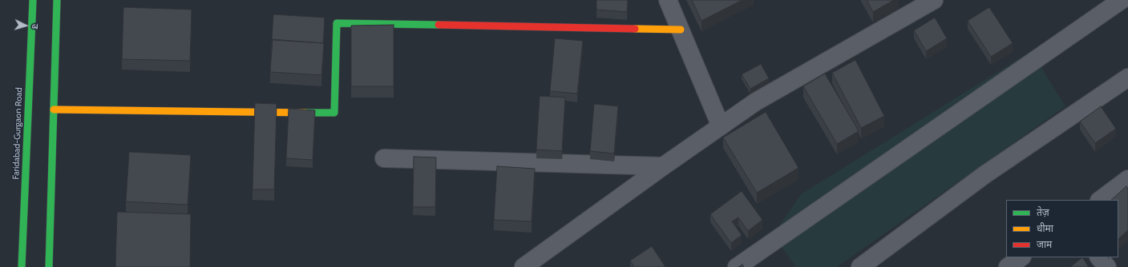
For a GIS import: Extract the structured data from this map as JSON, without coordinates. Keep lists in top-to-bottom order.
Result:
{
  "streets": {
    "street": ["Faridabad-Gurgaon Road"]
  },
  "legend": ["तेज़", "धीमा", "जाम"],
  "north": "right"
}
